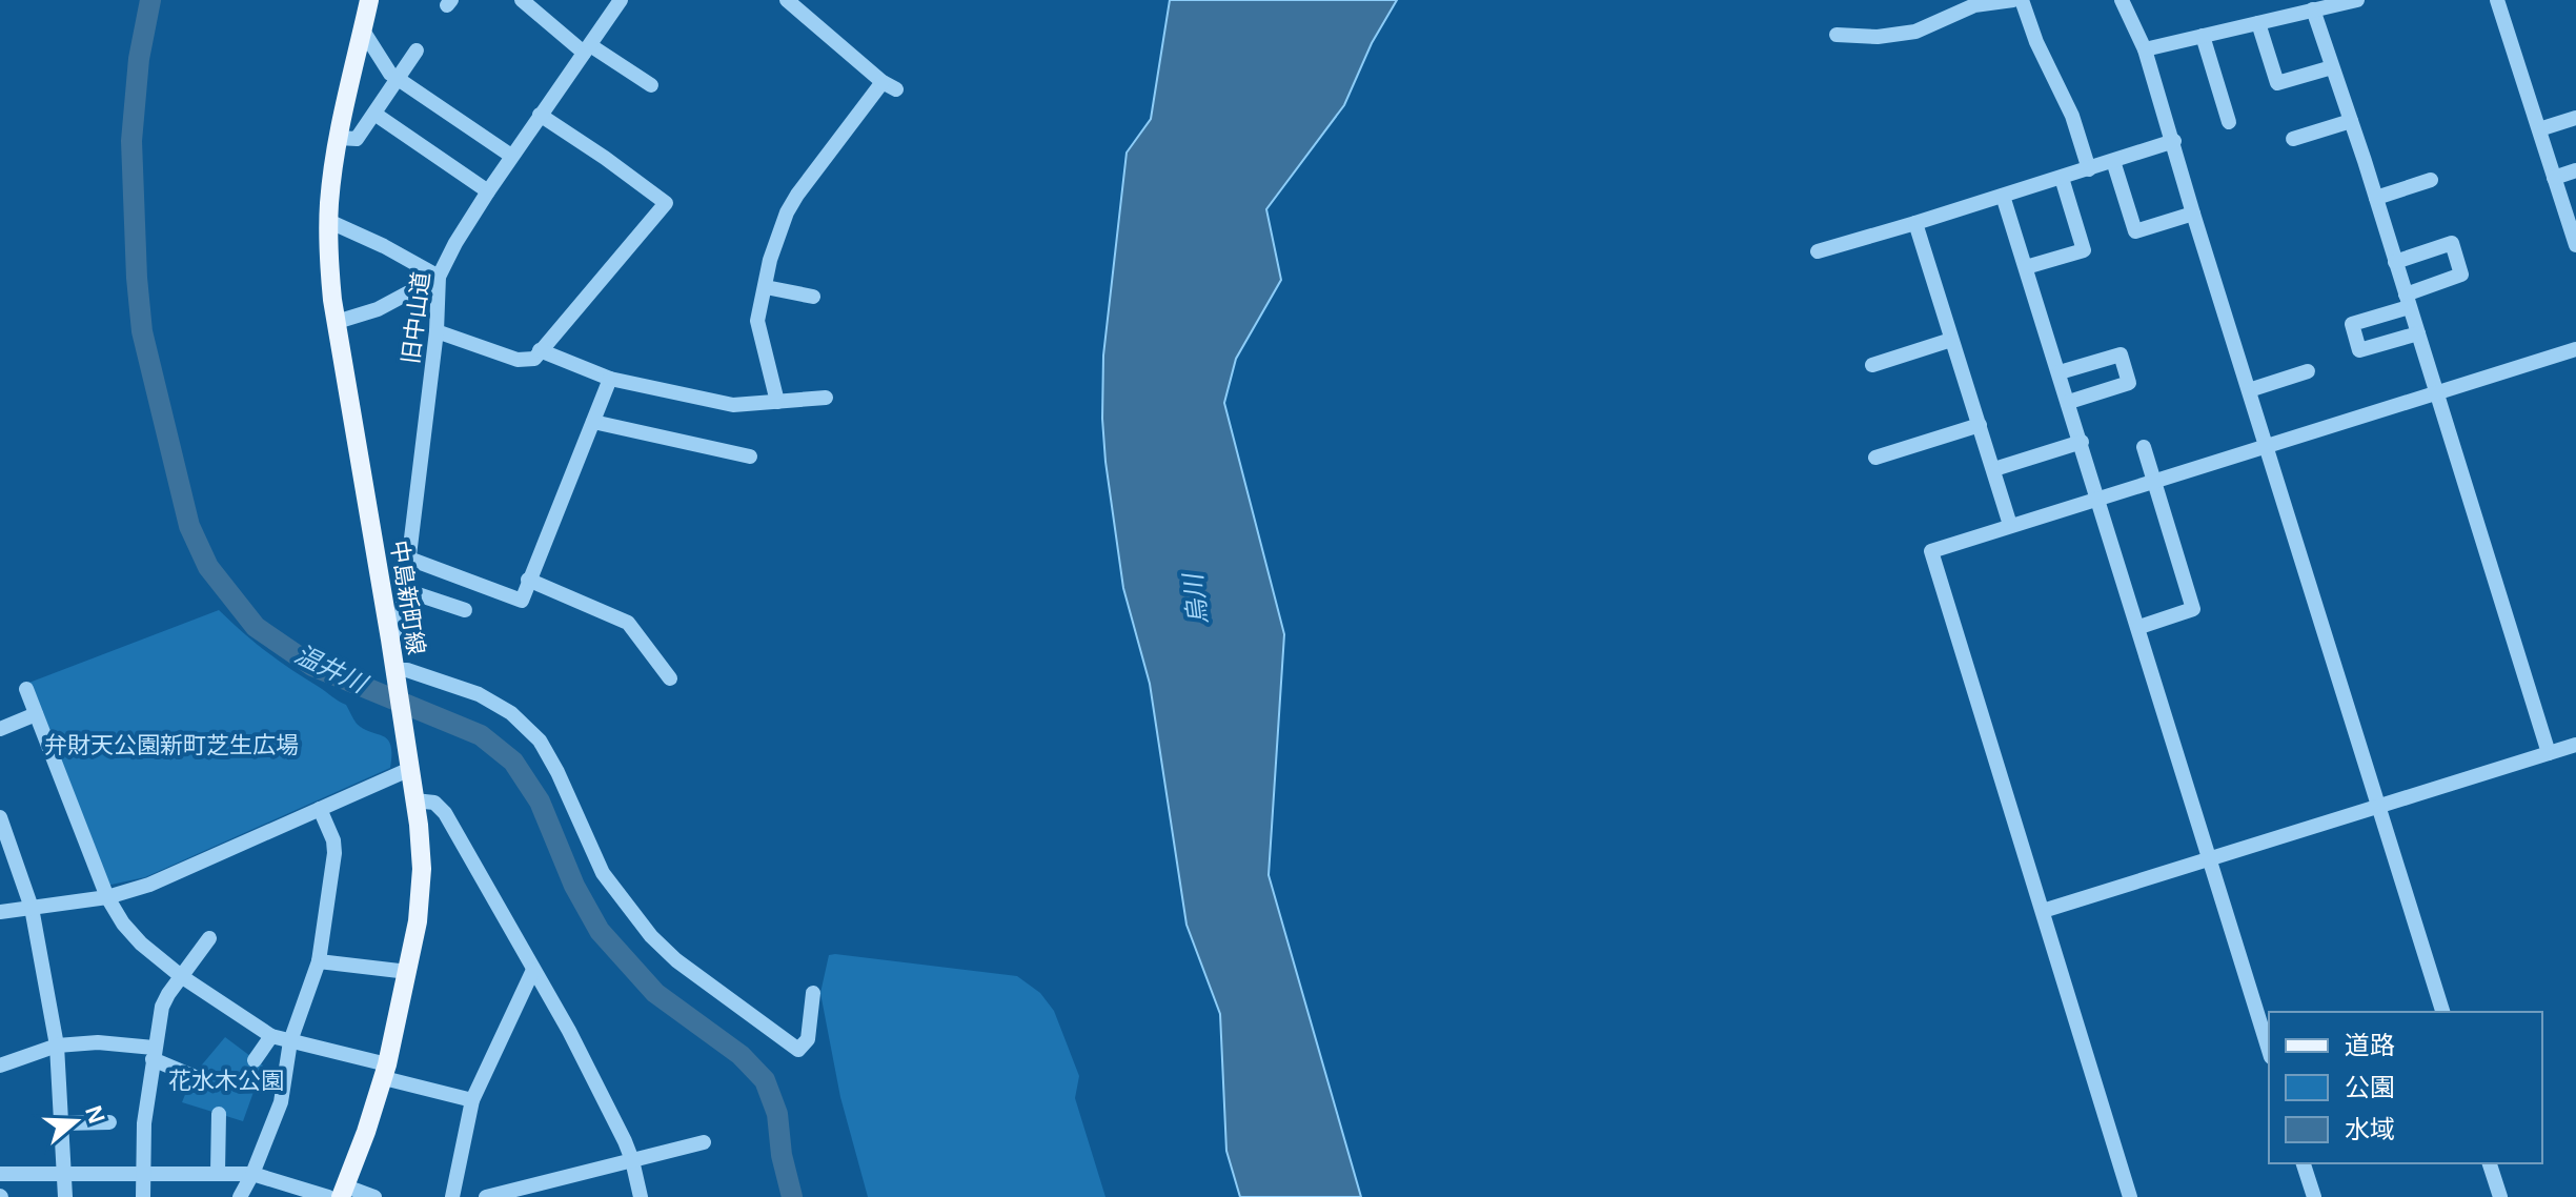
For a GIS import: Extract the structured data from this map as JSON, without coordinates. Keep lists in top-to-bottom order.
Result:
{
  "streets": {
    "main road": ["中島新町線"],
    "street": ["旧中山道"]
  },
  "crossings": [
    ["旧中山道", "中島新町線"]
  ],
  "water": ["烏川", "温井川"],
  "parks": ["弁財天公園新町芝生広場", "花水木公園"],
  "legend": ["道路", "公園", "水域"],
  "north": "right"
}
